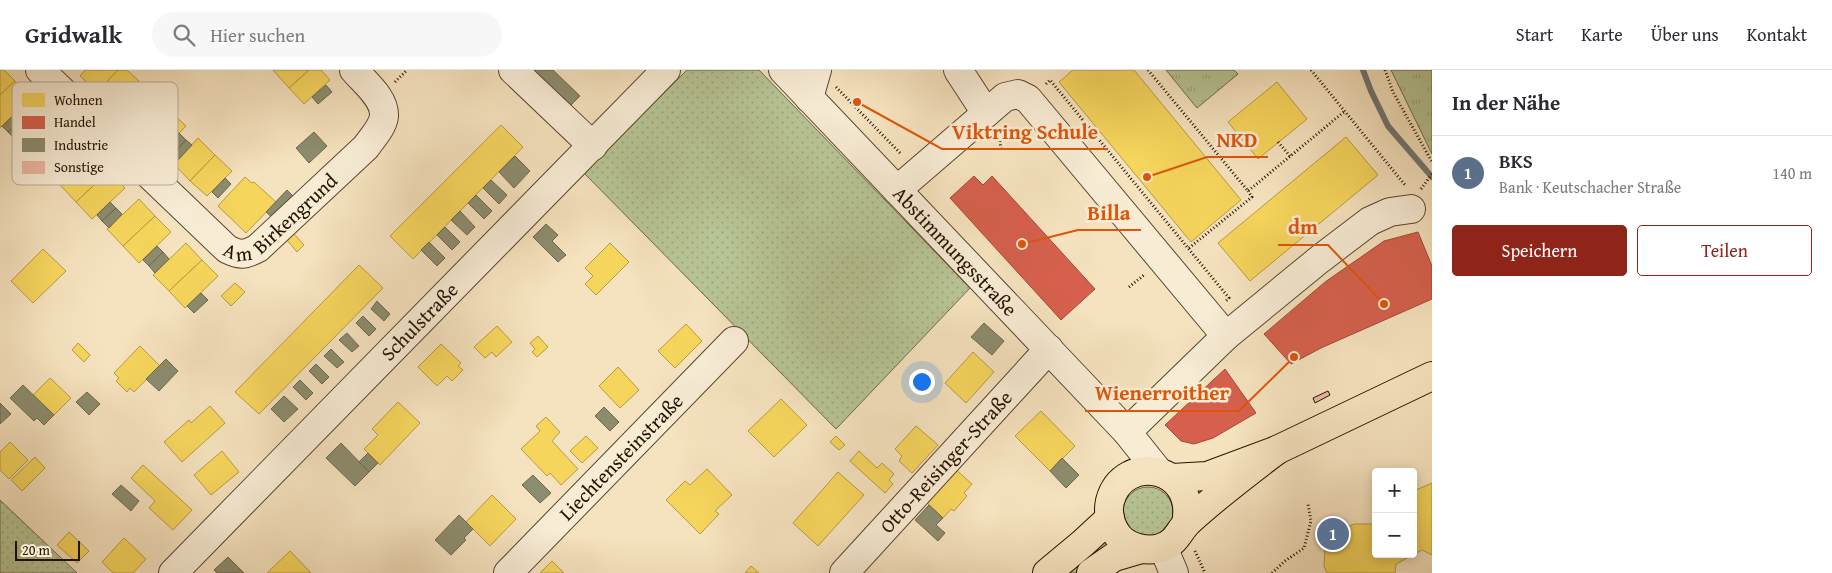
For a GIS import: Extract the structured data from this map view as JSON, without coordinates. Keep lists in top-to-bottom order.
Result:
{
  "streets": {
    "street": [
      "Am Birkengrund",
      "Abstimmungsstraße",
      "Schulstraße",
      "Liechtensteinstraße",
      "Otto-Reisinger-Straße"
    ]
  },
  "crossings": [
    ["Abstimmungsstraße", "Otto-Reisinger-Straße"]
  ],
  "places": [
    "Viktring Schule",
    "NKD",
    "Billa",
    "dm",
    "Wienerroither"
  ],
  "legend": [
    "Wohnen",
    "Handel",
    "Industrie",
    "Sonstige"
  ],
  "scale_bar": "20 m",
  "page": {
    "header": "Gridwalk",
    "search": "Hier suchen",
    "nav": [
      "Start",
      "Karte",
      "Über uns",
      "Kontakt"
    ],
    "heading": "In der Nähe",
    "list": [
      {
        "mark": "1",
        "name": "BKS",
        "note": "Bank · Keutschacher Straße",
        "value": "140 m"
      }
    ],
    "buttons": ["Speichern", "Teilen"],
    "map_buttons": ["+", "−"],
    "pins": "1",
    "scale": "20 m"
  }
}
